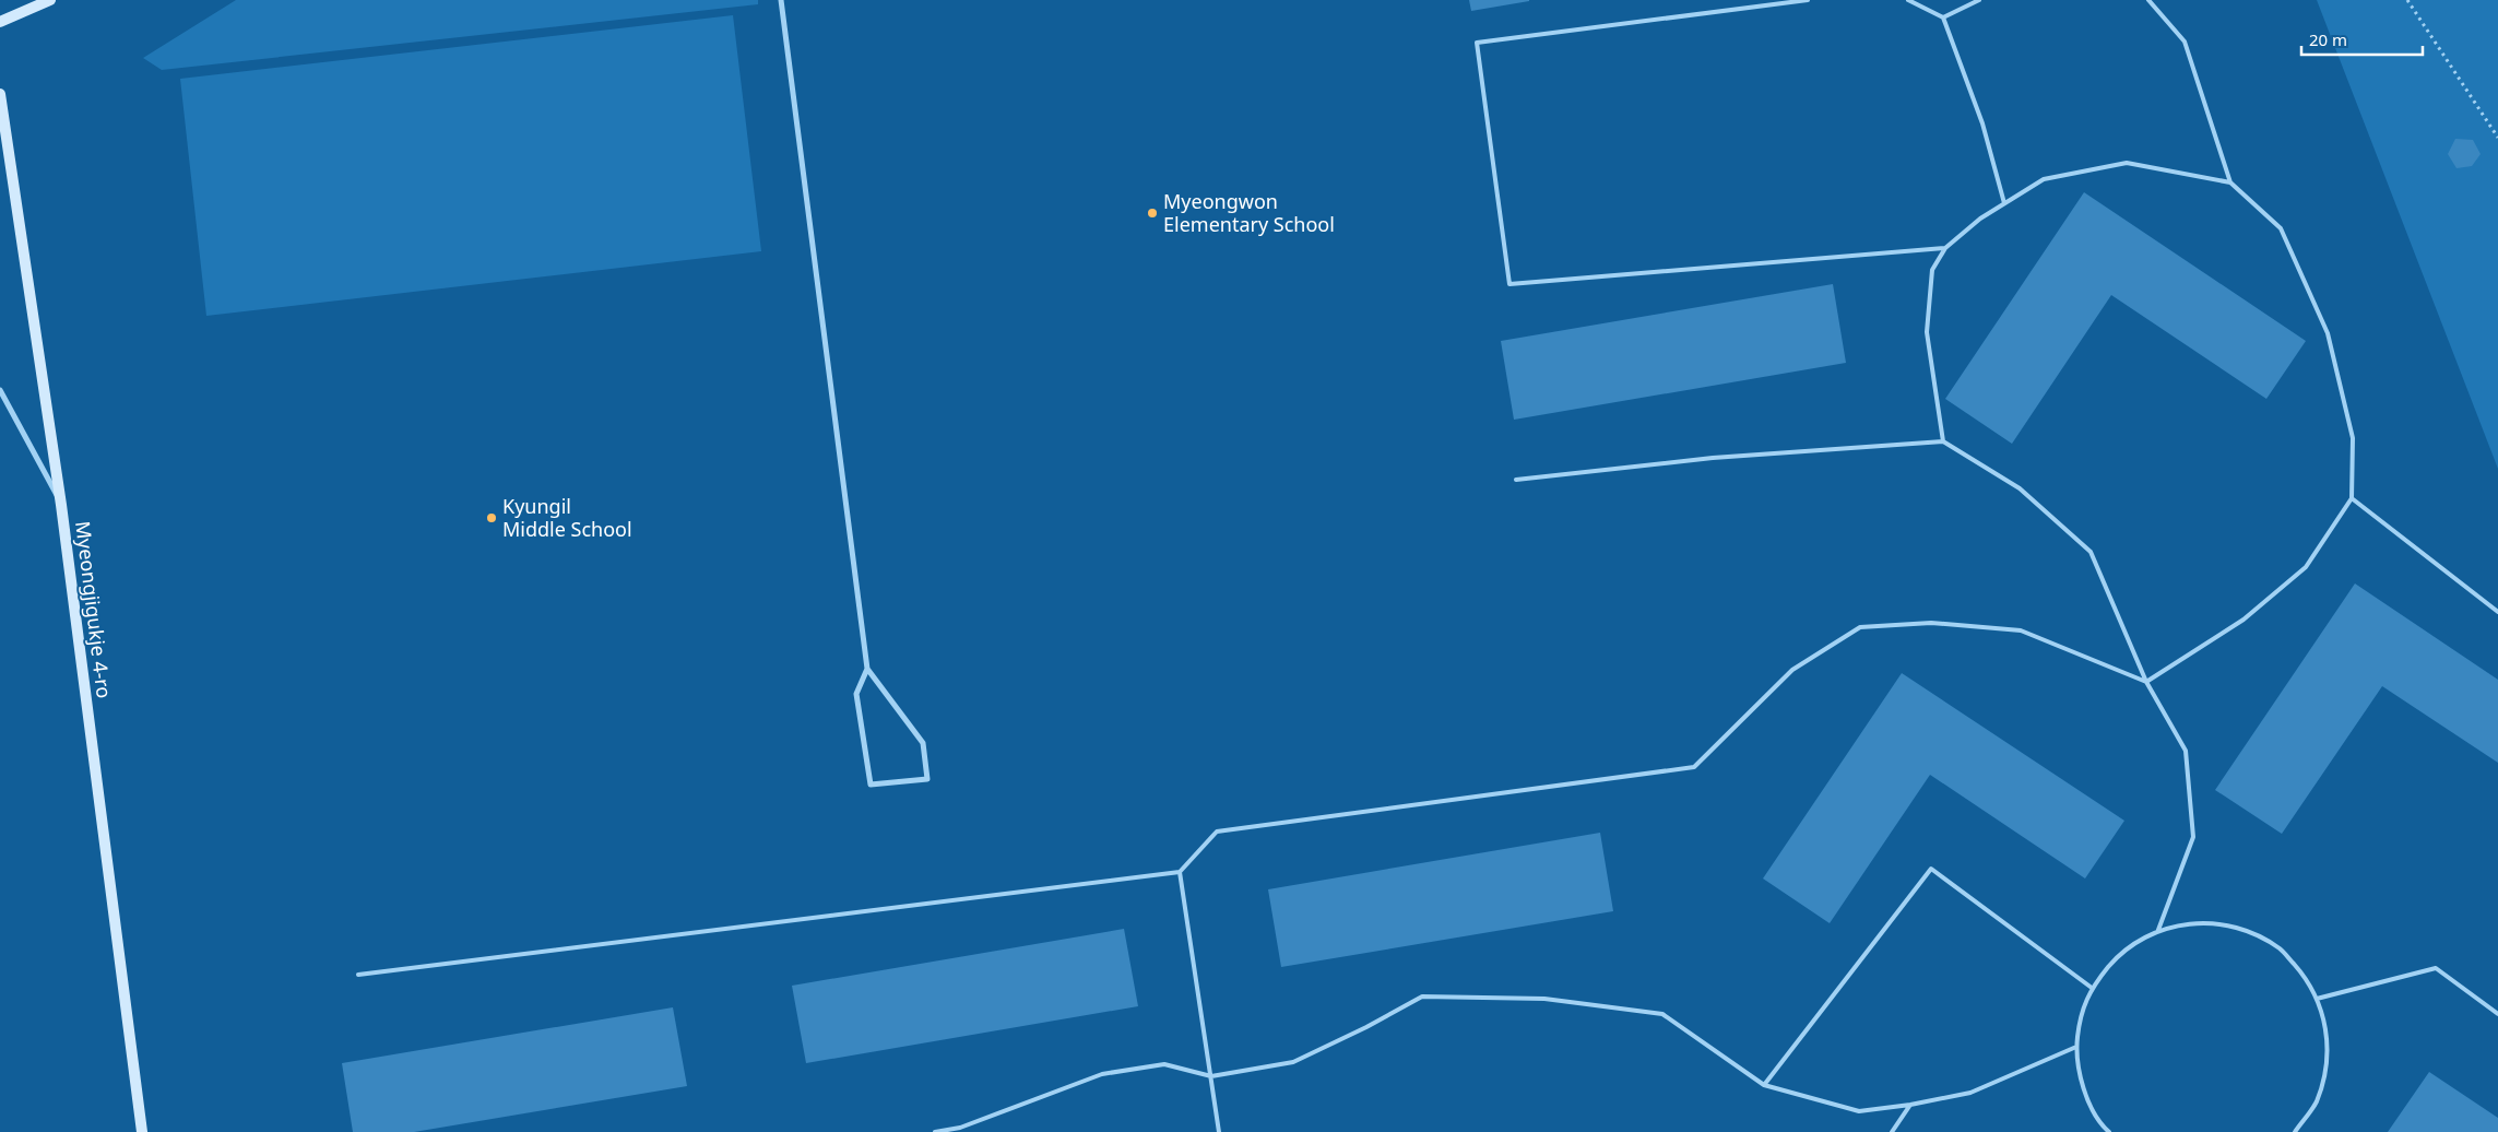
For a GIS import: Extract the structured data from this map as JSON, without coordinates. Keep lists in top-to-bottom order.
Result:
{
  "streets": {
    "street": ["Myeongjigukje 4-ro"]
  },
  "places": ["Myeongwon Elementary School", "Kyungil Middle School"],
  "scale_bar": "20 m"
}
